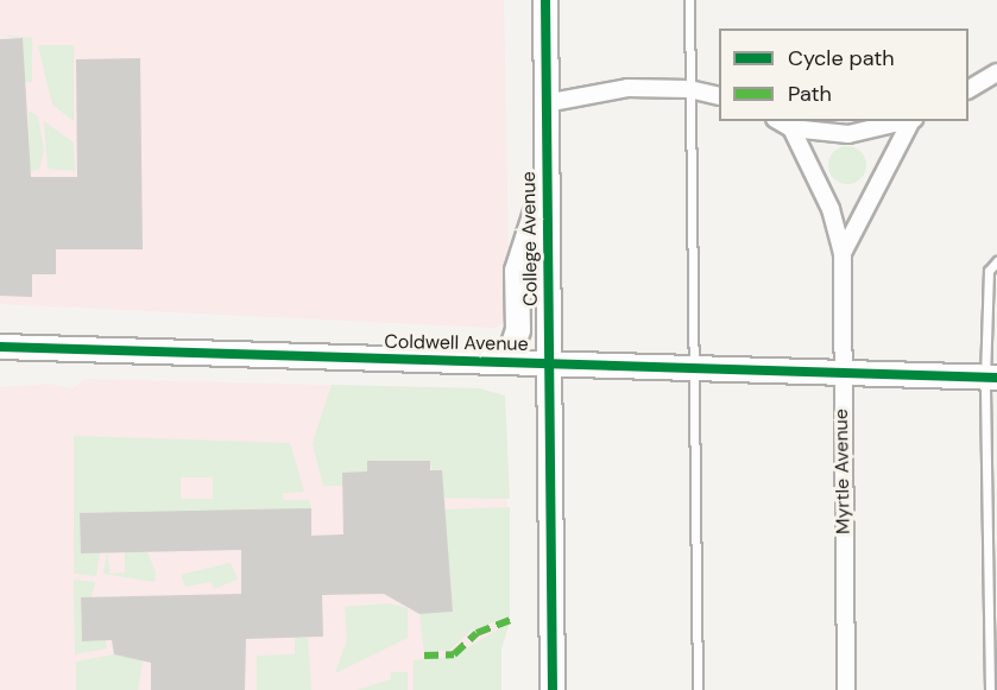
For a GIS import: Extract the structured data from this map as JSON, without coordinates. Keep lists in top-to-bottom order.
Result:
{
  "streets": {
    "street": ["College Avenue", "Coldwell Avenue", "Myrtle Avenue"]
  },
  "crossings": [
    ["College Avenue", "Coldwell Avenue"],
    ["Coldwell Avenue", "Myrtle Avenue"]
  ],
  "legend": ["Cycle path", "Path"]
}
